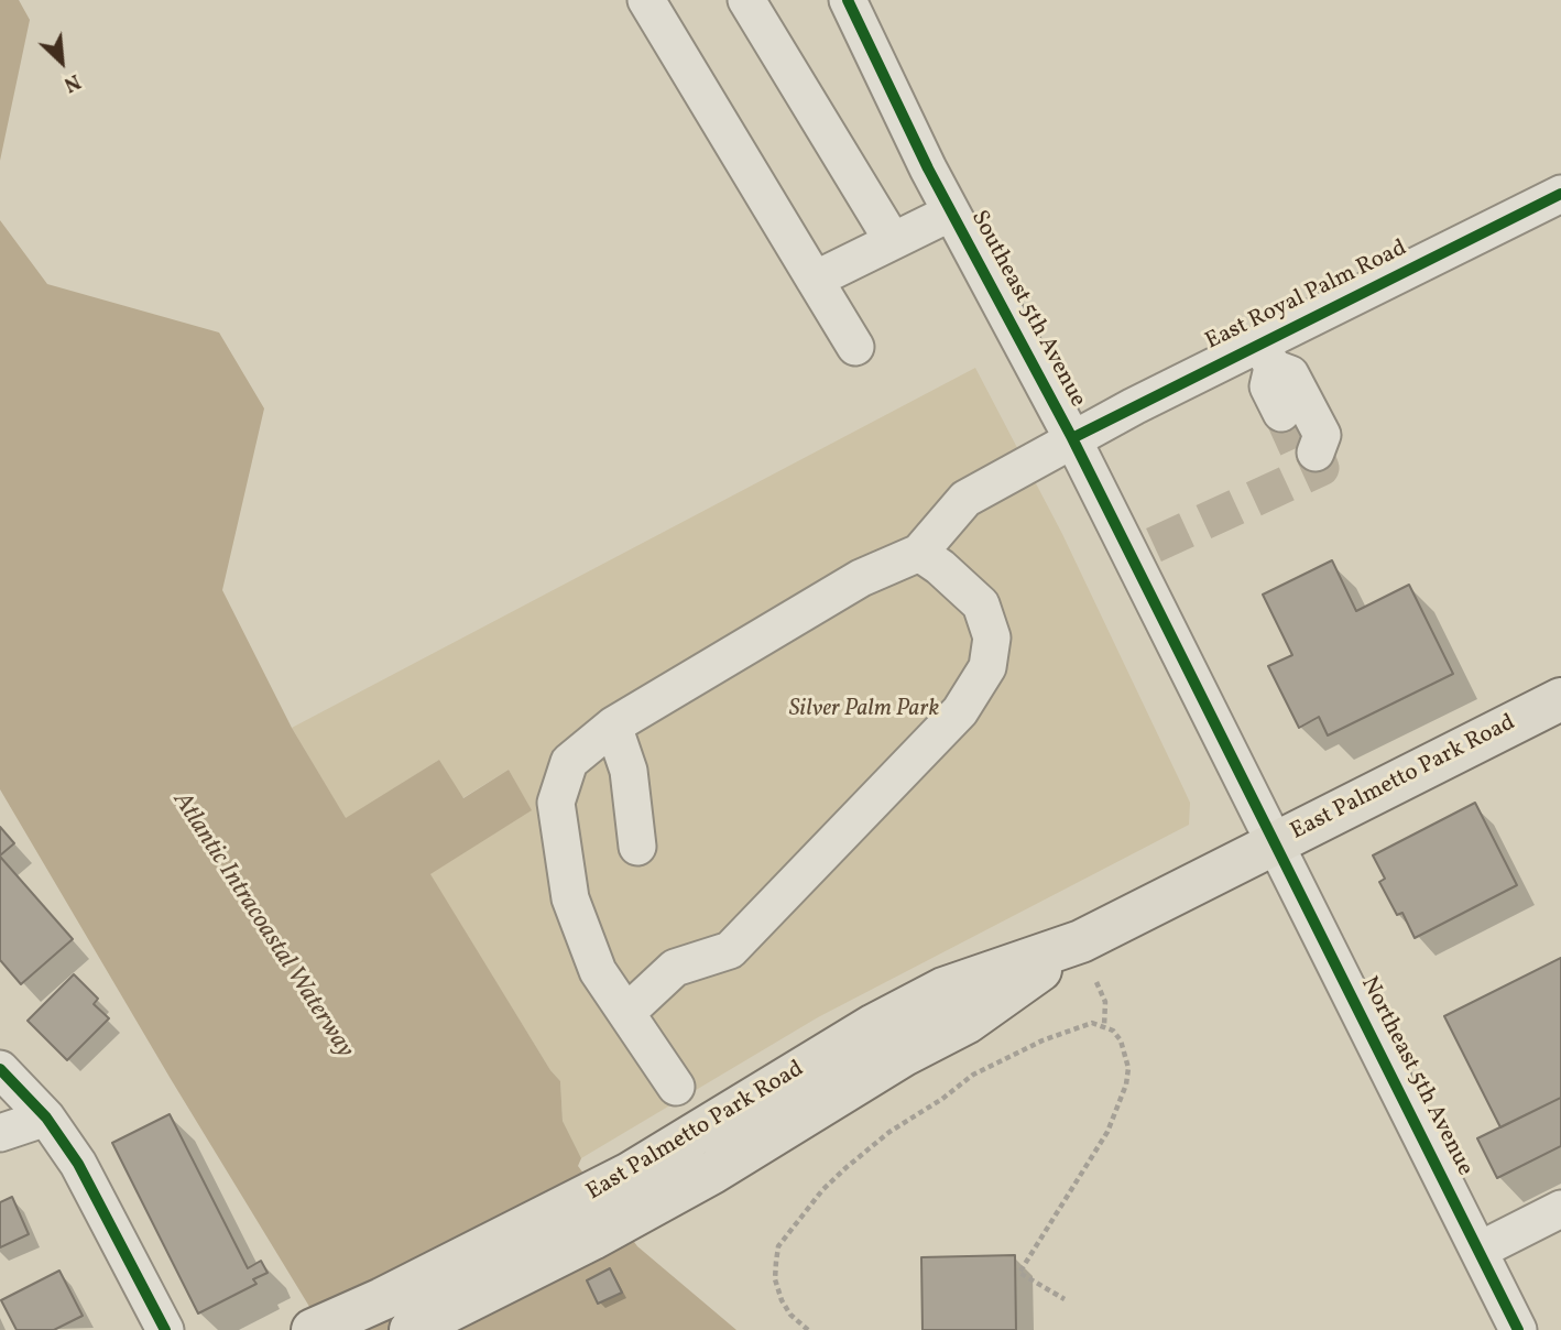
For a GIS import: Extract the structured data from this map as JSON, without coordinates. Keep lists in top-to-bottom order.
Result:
{
  "streets": {
    "main road": ["East Palmetto Park Road"],
    "street": ["East Royal Palm Road", "Southeast 5th Avenue", "Northeast 5th Avenue"]
  },
  "crossings": [
    ["East Royal Palm Road", "Southeast 5th Avenue"],
    ["Southeast 5th Avenue", "East Palmetto Park Road"],
    ["Southeast 5th Avenue", "Northeast 5th Avenue"],
    ["East Palmetto Park Road", "Northeast 5th Avenue"]
  ],
  "water": ["Atlantic Intracoastal Waterway"],
  "parks": ["Silver Palm Park"],
  "north": "bottom right"
}
